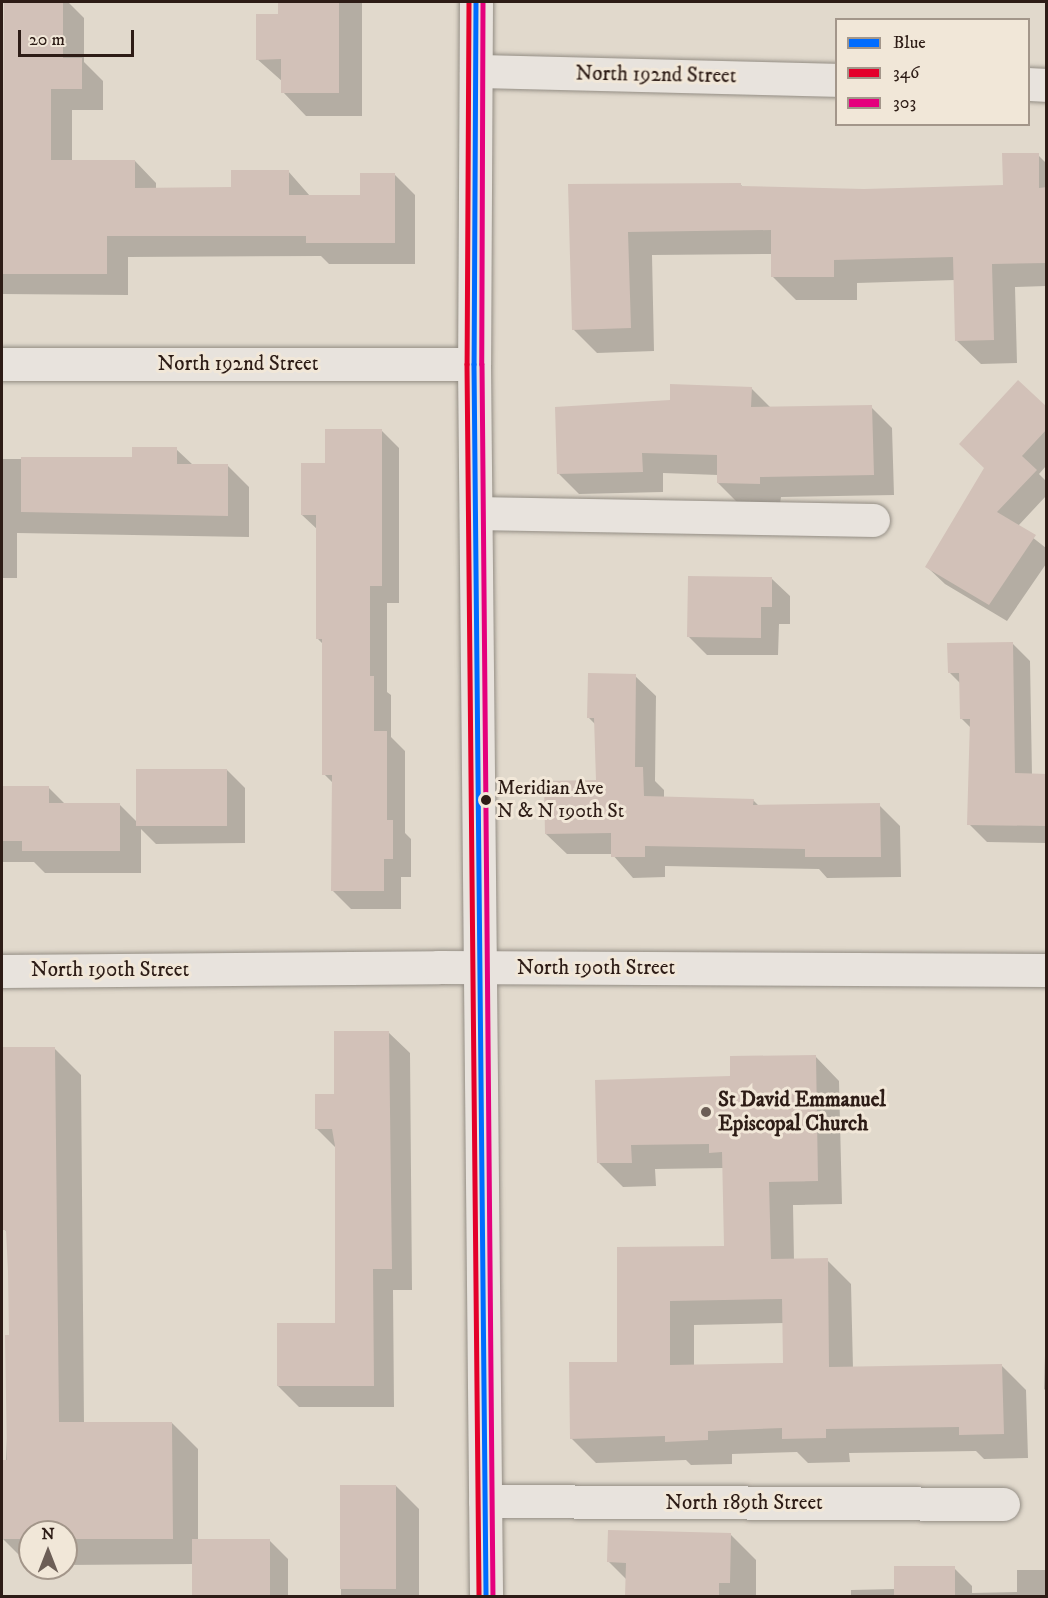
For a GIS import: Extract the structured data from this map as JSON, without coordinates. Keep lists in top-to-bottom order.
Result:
{
  "streets": {
    "street": ["North 192nd Street", "North 190th Street", "North 189th Street"]
  },
  "places": ["Meridian Ave N & N 190th St", "St David Emmanuel Episcopal Church"],
  "lines": ["transit line Blue", "transit line 346", "transit line 303"],
  "legend": ["Blue", "346", "303"],
  "scale_bar": "20 m",
  "north": "top"
}
